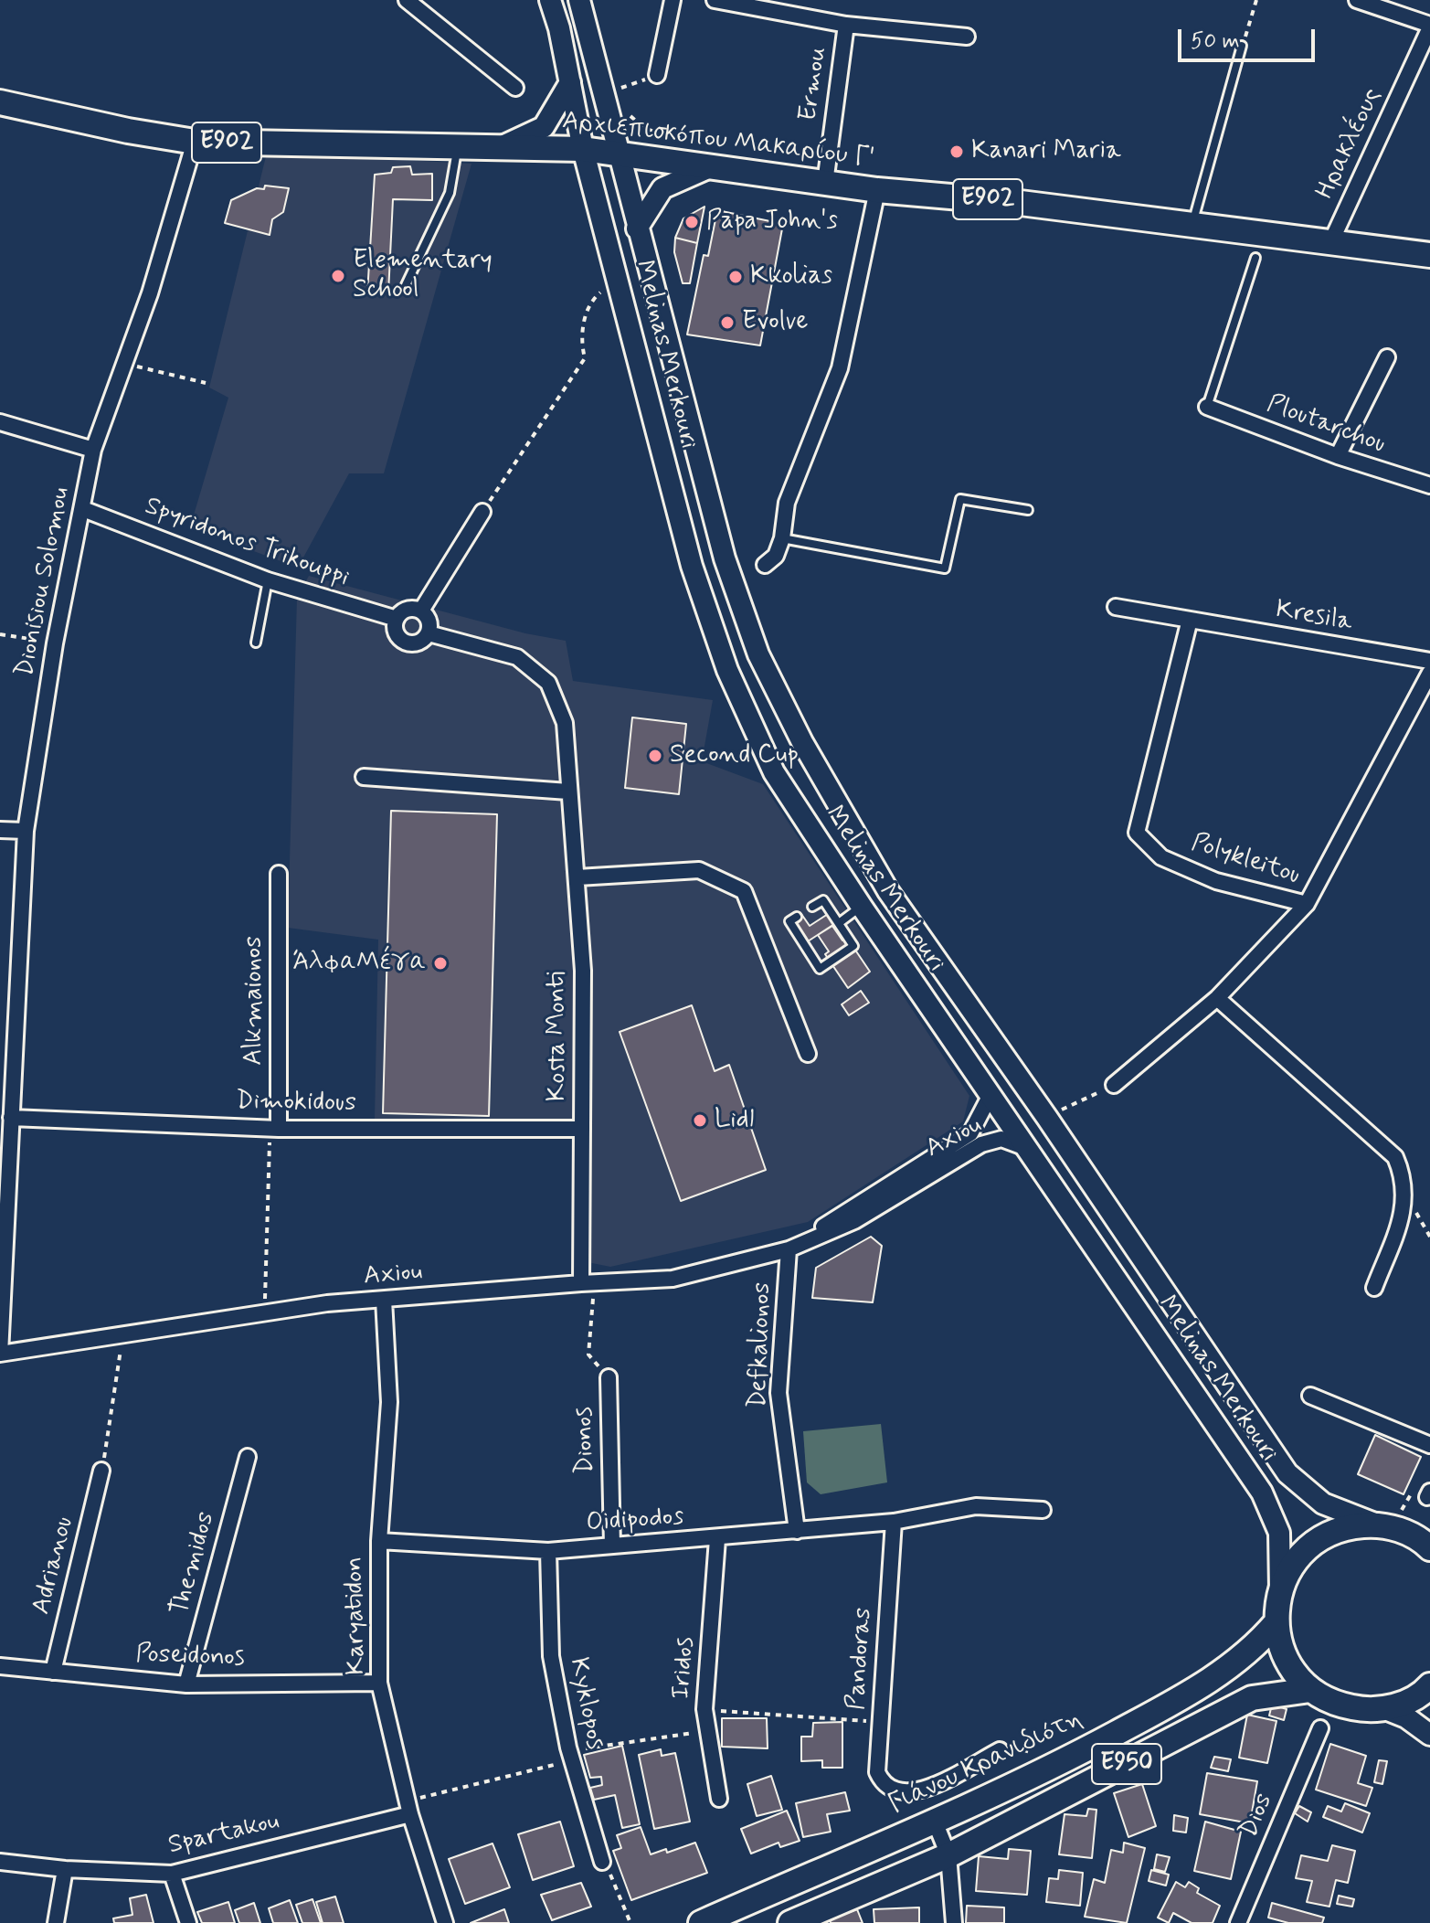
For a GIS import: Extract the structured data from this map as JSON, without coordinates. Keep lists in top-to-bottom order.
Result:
{
  "streets": {
    "main road": [
      "Αρχιεπισκόπου Μακαρίου Γ'",
      "E902",
      "Melinas Merkouri",
      "Γιάνου Κρανιδιότη",
      "E950"
    ],
    "street": [
      "Ermou",
      "Ηρακλέους",
      "Ploutarchou",
      "Spyridonos Trikouppi",
      "Dionisiou Solomou",
      "Kresila",
      "Polykleitou",
      "Alkmaionos",
      "Kosta Monti",
      "Dimokidous",
      "Axiou",
      "Defkalionos",
      "Dionos",
      "Oidipodos",
      "Themidos",
      "Adrianou",
      "Karyatidon",
      "Poseidonos",
      "Pandoras",
      "Iridos",
      "Kyklopos",
      "Dios",
      "Spartakou"
    ]
  },
  "crossings": [
    ["Ermou", "Αρχιεπισκόπου Μακαρίου Γ'"],
    ["Αρχιεπισκόπου Μακαρίου Γ'", "Ηρακλέους"],
    ["Αρχιεπισκόπου Μακαρίου Γ'", "Melinas Merkouri"],
    ["Αρχιεπισκόπου Μακαρίου Γ'", "Dionisiou Solomou"],
    ["Melinas Merkouri", "Axiou"],
    ["Spyridonos Trikouppi", "Dionisiou Solomou"],
    ["Spyridonos Trikouppi", "Kosta Monti"],
    ["Dionisiou Solomou", "Dimokidous"],
    ["Dionisiou Solomou", "Axiou"],
    ["Kresila", "Polykleitou"],
    ["Alkmaionos", "Dimokidous"],
    ["Kosta Monti", "Dimokidous"],
    ["Kosta Monti", "Axiou"],
    ["Axiou", "Defkalionos"],
    ["Axiou", "Karyatidon"],
    ["Defkalionos", "Oidipodos"],
    ["Dionos", "Oidipodos"],
    ["Oidipodos", "Karyatidon"],
    ["Oidipodos", "Pandoras"],
    ["Oidipodos", "Iridos"],
    ["Oidipodos", "Kyklopos"],
    ["Themidos", "Poseidonos"],
    ["Adrianou", "Poseidonos"],
    ["Karyatidon", "Poseidonos"],
    ["Karyatidon", "Spartakou"]
  ],
  "places": [
    "Kanari Maria",
    "Papa John's",
    "Elementary School",
    "Kkolias",
    "Evolve",
    "Second Cup",
    "ΆλφαΜέγα",
    "Lidl"
  ],
  "scale_bar": "50 m"
}
